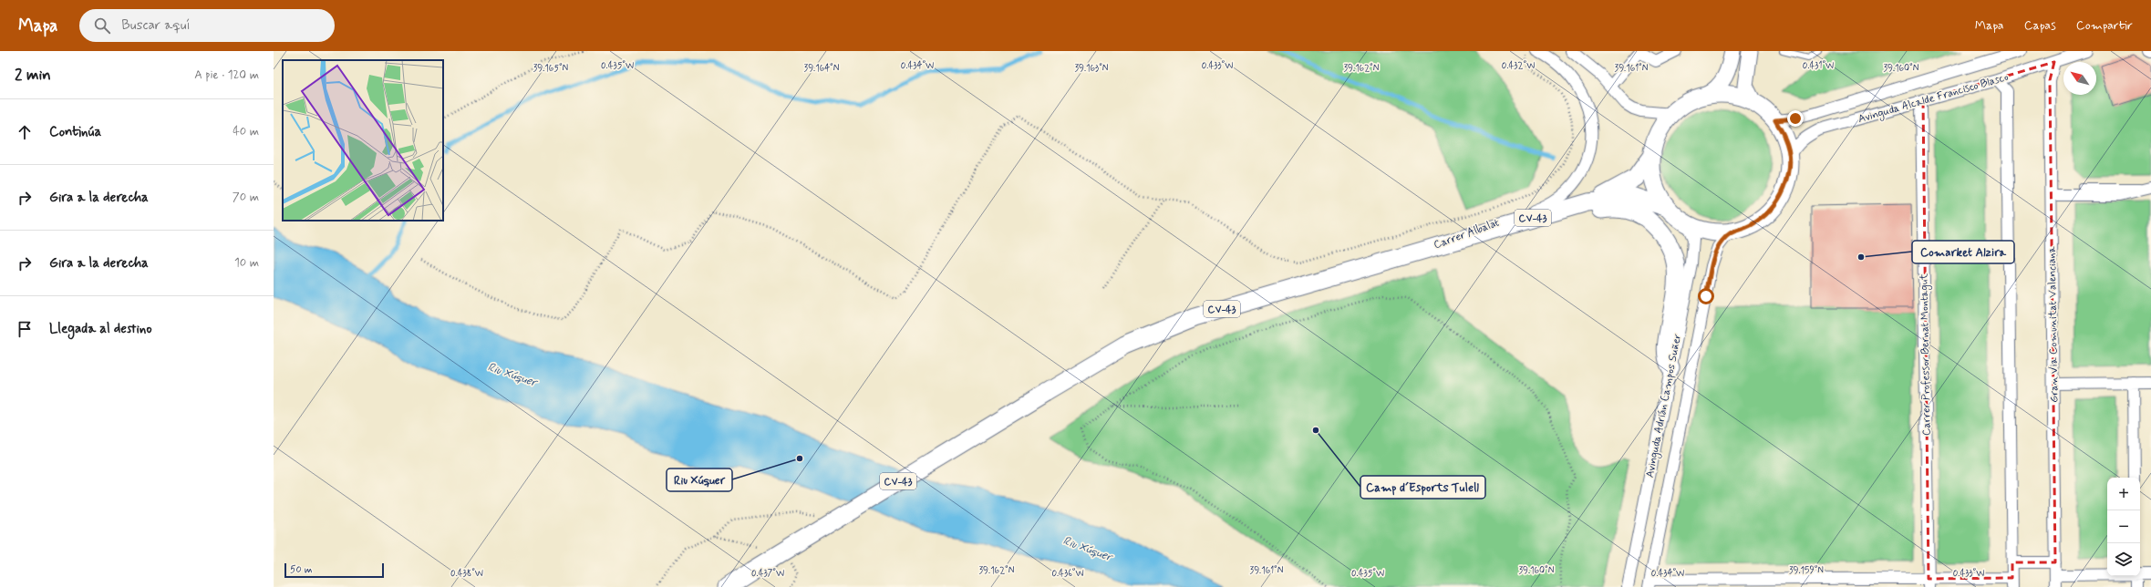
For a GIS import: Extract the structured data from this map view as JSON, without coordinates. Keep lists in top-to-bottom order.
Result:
{
  "streets": {
    "main road": ["CV-43"],
    "street": [
      "Avinguda Alcalde Francisco Blasco",
      "Carrer Albalat",
      "Gran Via Comunitat Valenciana",
      "Carrer Professor Bernat Montagut",
      "Avinguda Adrián Campos Suñer"
    ]
  },
  "crossings": [
    ["Avinguda Alcalde Francisco Blasco", "CV-43"],
    ["Avinguda Alcalde Francisco Blasco", "Gran Via Comunitat Valenciana"],
    ["Avinguda Alcalde Francisco Blasco", "Carrer Professor Bernat Montagut"],
    ["CV-43", "Carrer Albalat"],
    ["CV-43", "Avinguda Adrián Campos Suñer"]
  ],
  "water": ["Riu Xúquer"],
  "places": ["Comarket Alzira", "Camp d´Esports Tulell", "Riu Xúquer"],
  "scale_bar": "50 m",
  "north": "top left",
  "page": {
    "header": "Mapa",
    "search": "Buscar aquí",
    "nav": ["Mapa", "Capas", "Compartir"],
    "heading": ["2 min", "A pie · 120 m"],
    "list": [
      ["Continúa", "40 m"],
      ["Gira a la derecha", "70 m"],
      ["Gira a la derecha", "10 m"],
      "Llegada al destino"
    ],
    "map_buttons": ["+", "−"],
    "scale": "50 m"
  },
  "coordinates": [
    "0.433°W",
    "0.435°W",
    "0.432°W",
    "0.434°W",
    "0.431°W",
    "39.165°N",
    "39.164°N",
    "39.163°N",
    "39.162°N",
    "39.161°N",
    "39.160°N",
    "39.159°N",
    "0.438°W",
    "0.437°W",
    "0.436°W"
  ]
}
